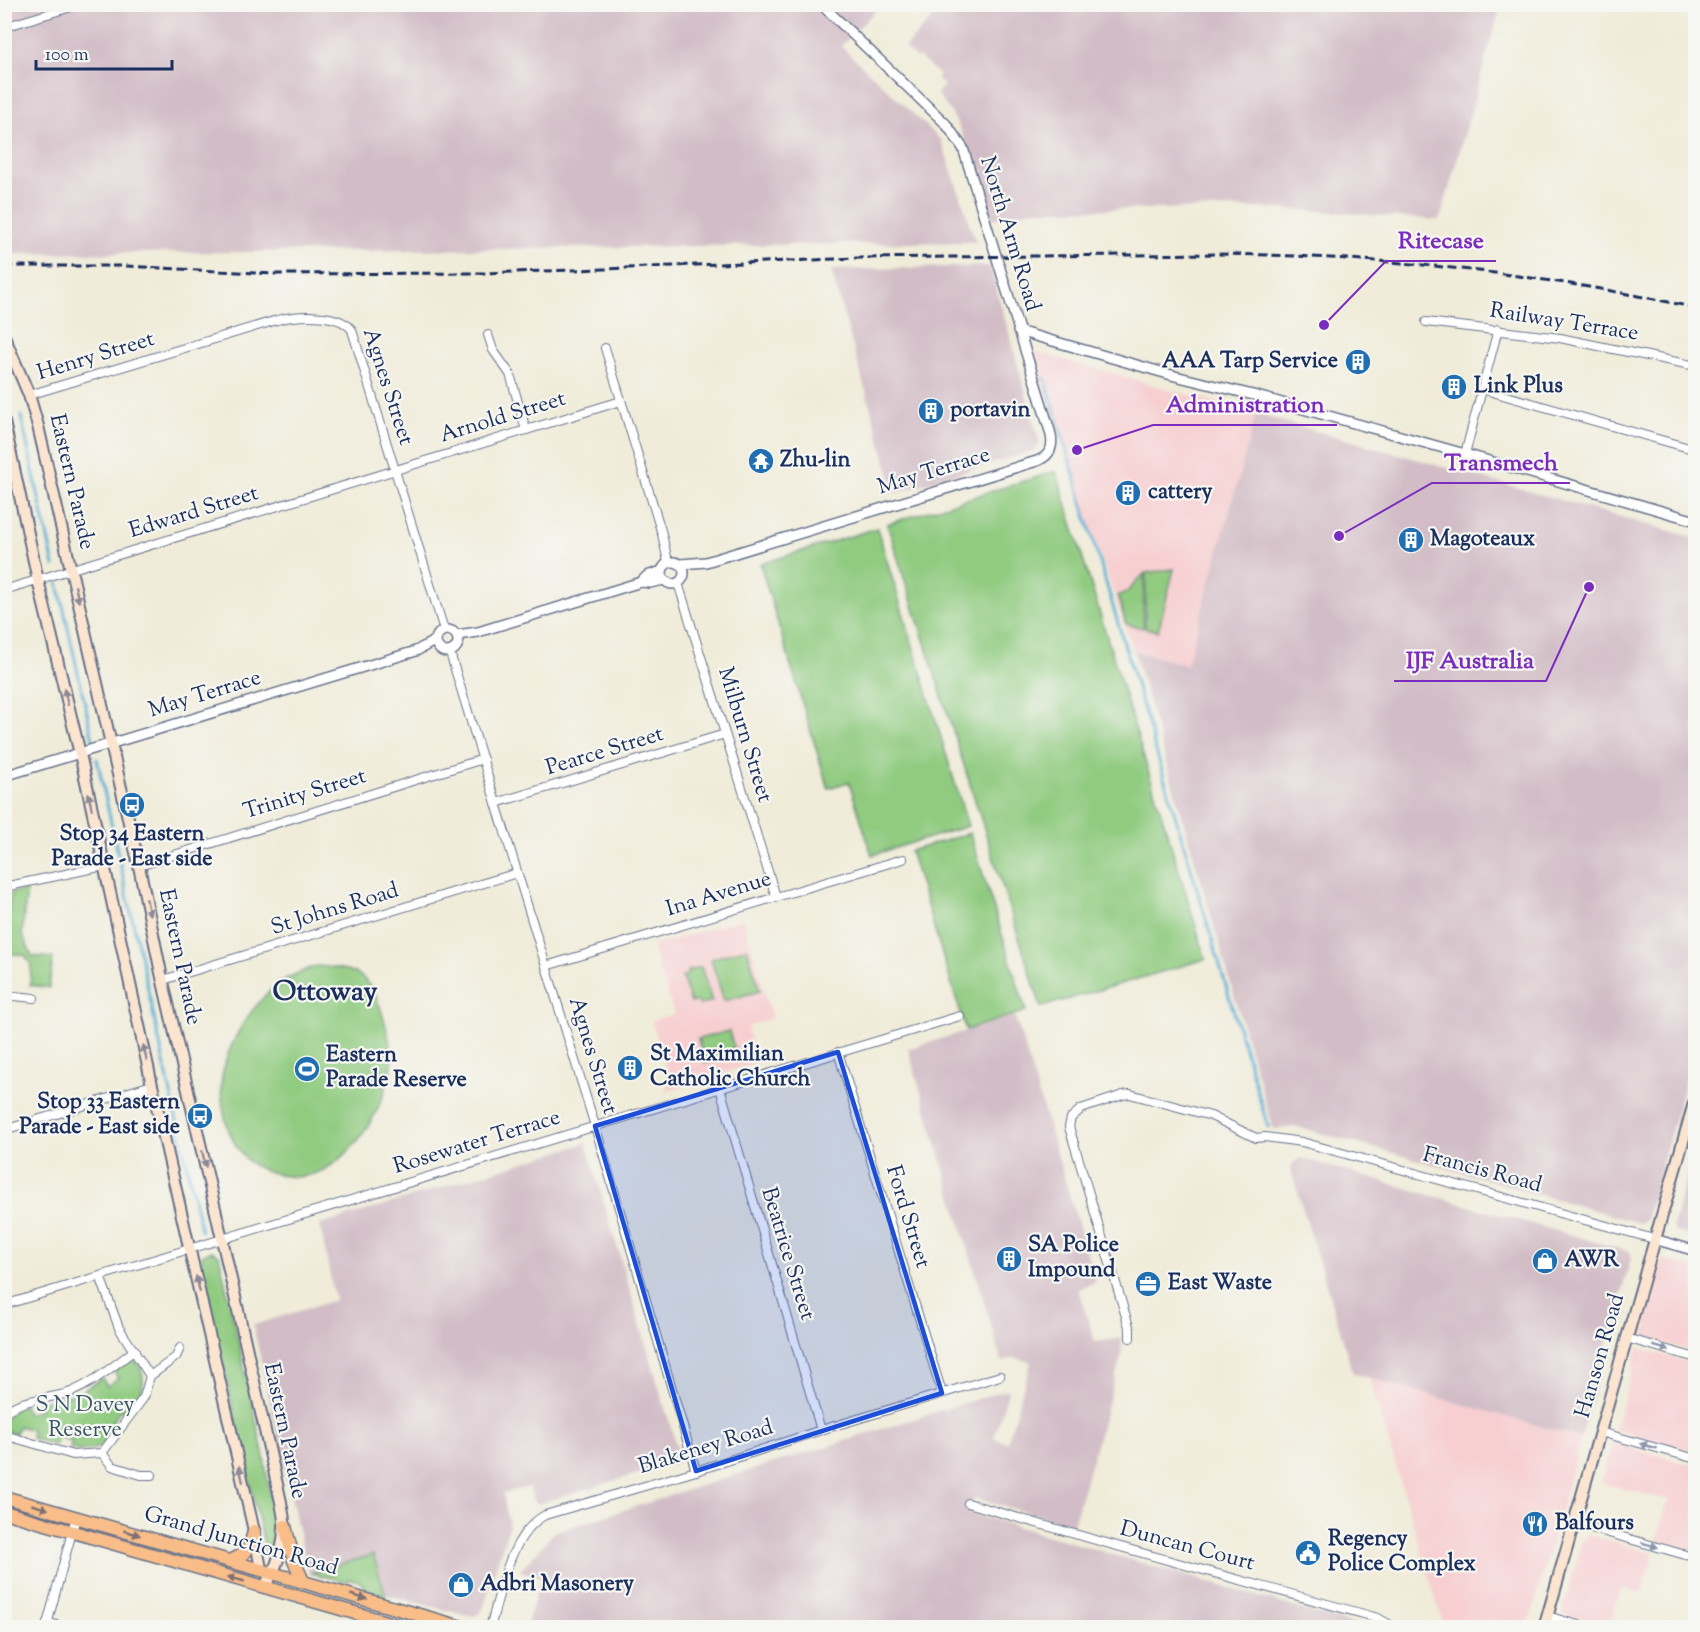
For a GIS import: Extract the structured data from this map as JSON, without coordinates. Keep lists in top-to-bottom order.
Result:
{
  "streets": {
    "highway": ["Grand Junction Road"],
    "main road": ["Eastern Parade", "Hanson Road"],
    "street": [
      "North Arm Road",
      "Railway Terrace",
      "Henry Street",
      "Agnes Street",
      "Arnold Street",
      "May Terrace",
      "Edward Street",
      "Milburn Street",
      "Pearce Street",
      "Trinity Street",
      "Ina Avenue",
      "St Johns Road",
      "Rosewater Terrace",
      "Francis Road",
      "Ford Street",
      "Beatrice Street",
      "Blakeney Road",
      "Duncan Court"
    ]
  },
  "crossings": [
    ["North Arm Road", "May Terrace"],
    ["Henry Street", "Agnes Street"],
    ["Henry Street", "Eastern Parade"],
    ["Agnes Street", "Arnold Street"],
    ["Agnes Street", "May Terrace"],
    ["Agnes Street", "Edward Street"],
    ["Agnes Street", "Pearce Street"],
    ["Agnes Street", "Trinity Street"],
    ["Agnes Street", "Ina Avenue"],
    ["Agnes Street", "St Johns Road"],
    ["Agnes Street", "Rosewater Terrace"],
    ["Agnes Street", "Blakeney Road"],
    ["Arnold Street", "Edward Street"],
    ["May Terrace", "Eastern Parade"],
    ["May Terrace", "Milburn Street"],
    ["Eastern Parade", "Edward Street"],
    ["Eastern Parade", "Trinity Street"],
    ["Eastern Parade", "St Johns Road"],
    ["Eastern Parade", "Rosewater Terrace"],
    ["Eastern Parade", "Grand Junction Road"],
    ["Milburn Street", "Pearce Street"],
    ["Milburn Street", "Ina Avenue"],
    ["Rosewater Terrace", "Ford Street"],
    ["Rosewater Terrace", "Beatrice Street"],
    ["Francis Road", "Hanson Road"],
    ["Ford Street", "Blakeney Road"],
    ["Beatrice Street", "Blakeney Road"]
  ],
  "districts": ["Ottoway"],
  "parks": ["S N Davey Reserve"],
  "places": {
    "other": [
      "Ritecase",
      "Administration",
      "Transmech",
      "IJF Australia"
    ],
    "building": [
      "AAA Tarp Service",
      "Link Plus",
      "portavin",
      "cattery",
      "Magoteaux",
      "St Maximilian Catholic Church",
      "SA Police Impound"
    ],
    "temple": ["Zhu-lin"],
    "bus stop": ["Stop 34 Eastern Parade - East side", "Stop 33 Eastern Parade - East side"],
    "sports": ["Eastern Parade Reserve"],
    "shop": ["AWR", "Adbri Masonery"],
    "office": ["East Waste"],
    "restaurant": ["Balfours"],
    "public building": ["Regency Police Complex"]
  },
  "scale_bar": "100 m"
}
